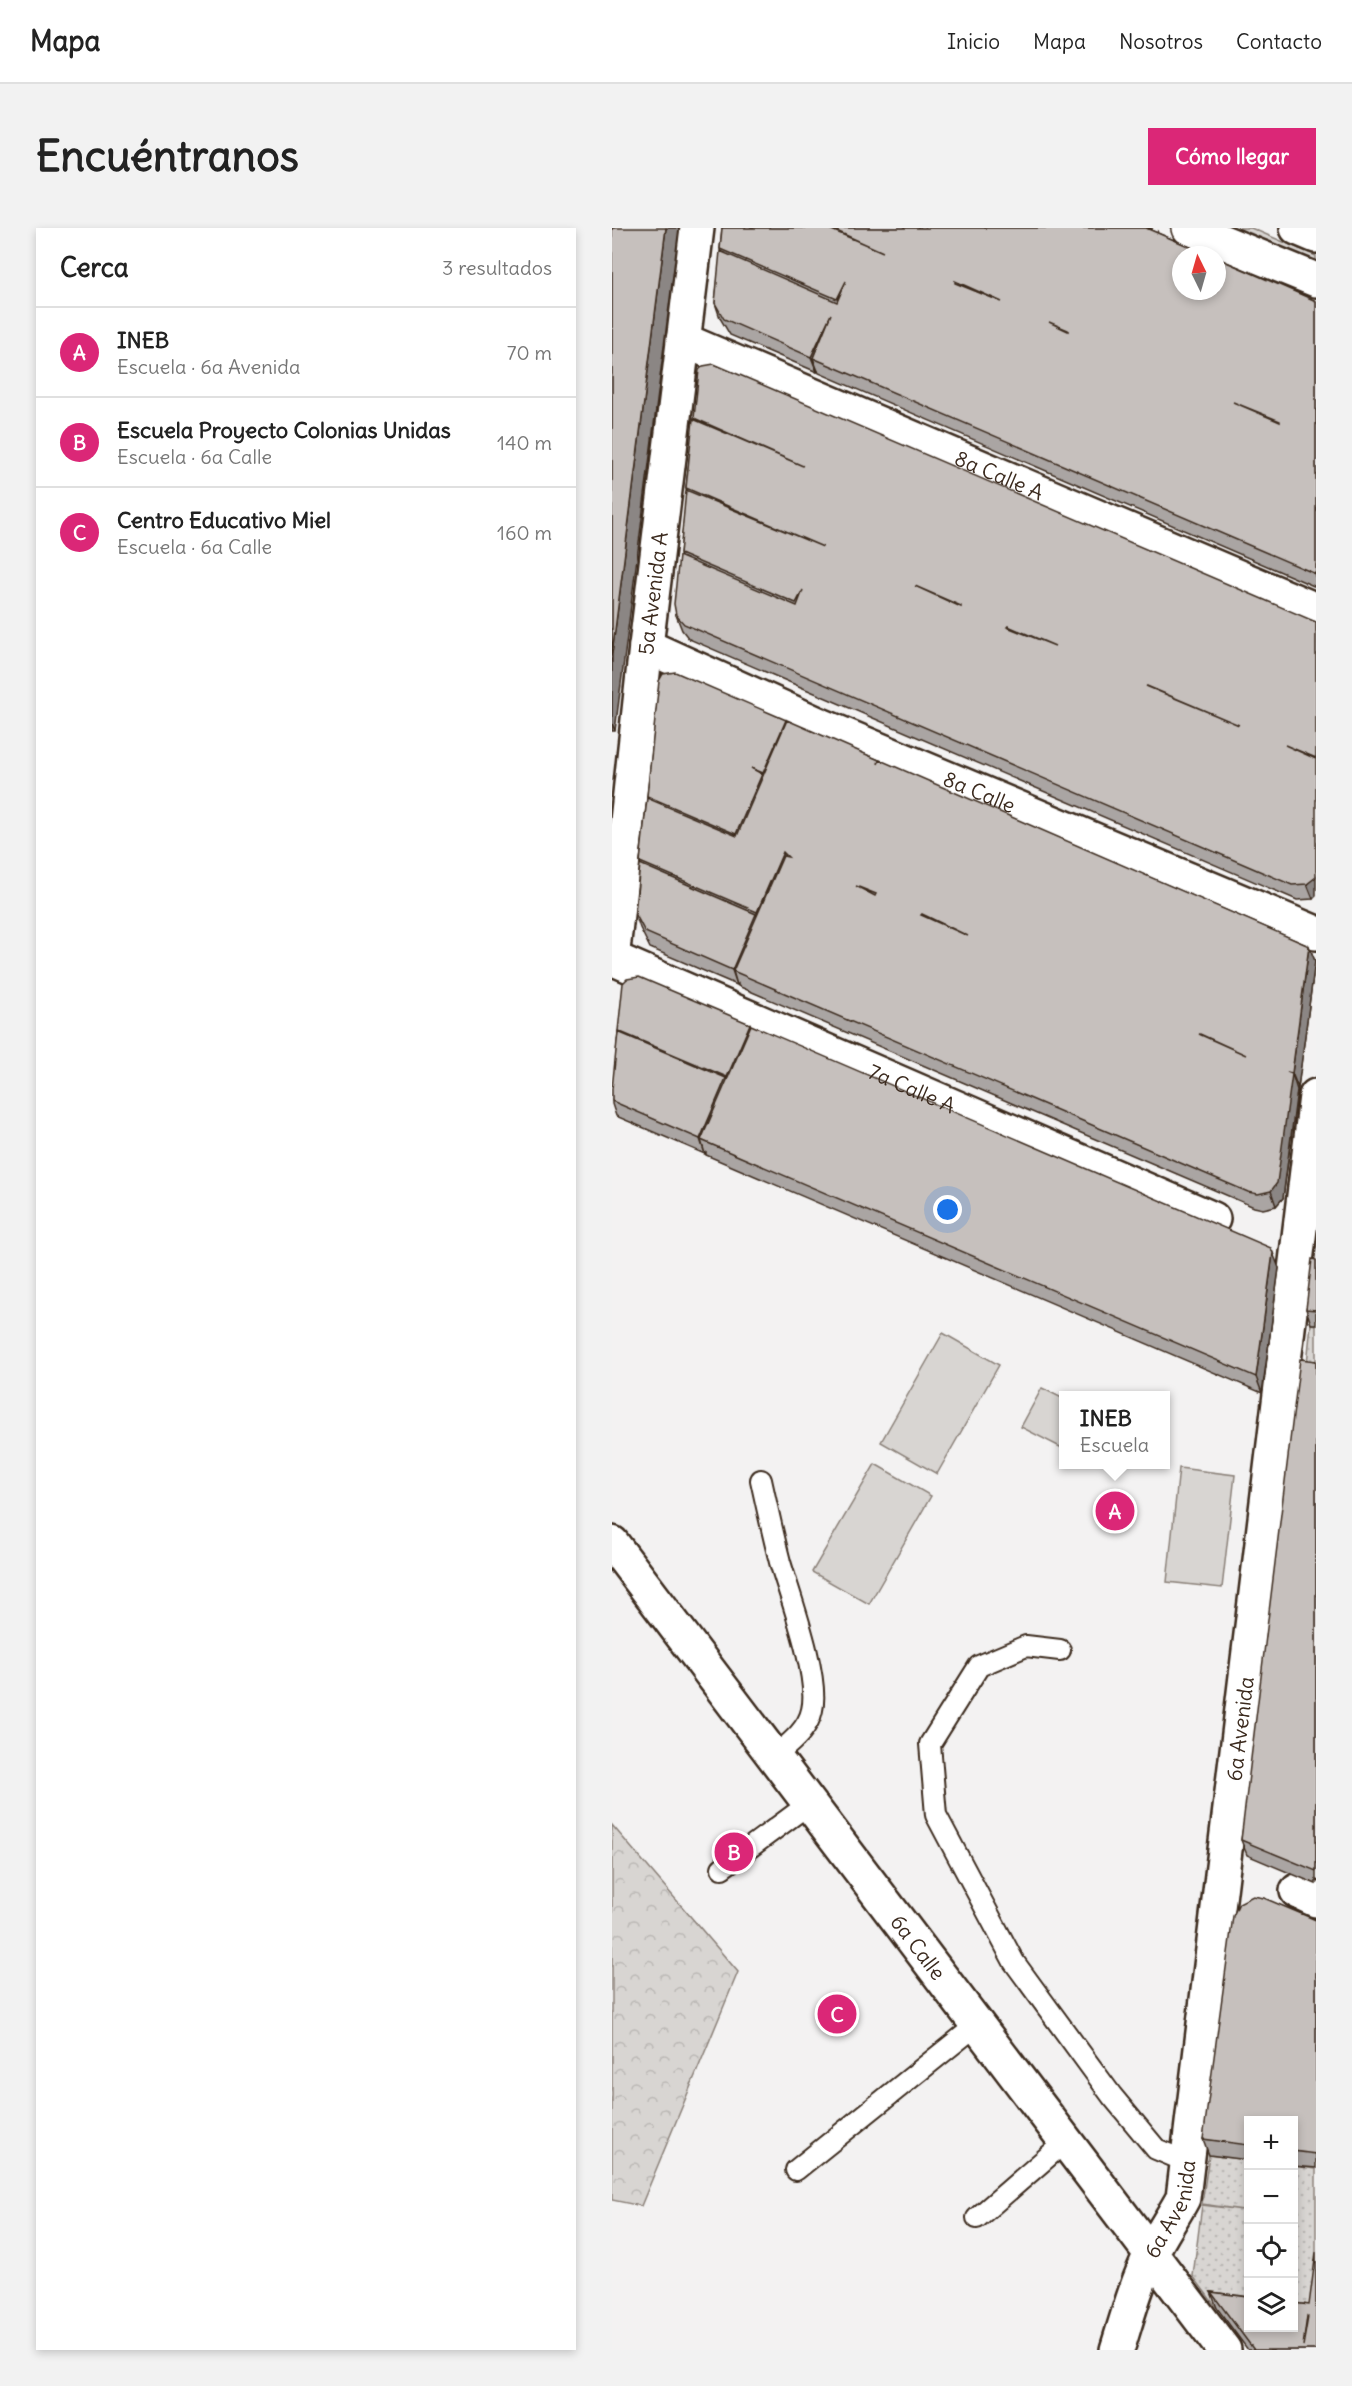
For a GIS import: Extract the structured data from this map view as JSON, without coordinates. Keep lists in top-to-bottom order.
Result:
{
  "streets": {
    "street": [
      "8a Calle A",
      "5a Avenida A",
      "8a Calle",
      "7a Calle A",
      "6a Avenida",
      "6a Calle"
    ]
  },
  "crossings": [
    ["8a Calle A", "5a Avenida A"],
    ["5a Avenida A", "8a Calle"],
    ["5a Avenida A", "7a Calle A"],
    ["6a Avenida", "6a Calle"]
  ],
  "north": "top",
  "page": {
    "header": "Mapa",
    "nav": [
      "Inicio",
      "Mapa",
      "Nosotros",
      "Contacto"
    ],
    "buttons": "Cómo llegar",
    "title": "Encuéntranos",
    "heading": ["Cerca", "3 resultados"],
    "list": [
      {
        "mark": "A",
        "name": "INEB",
        "note": "Escuela · 6a Avenida",
        "value": "70 m"
      },
      {
        "mark": "B",
        "name": "Escuela Proyecto Colonias Unidas",
        "note": "Escuela · 6a Calle",
        "value": "140 m"
      },
      {
        "mark": "C",
        "name": "Centro Educativo Miel",
        "note": "Escuela · 6a Calle",
        "value": "160 m"
      }
    ],
    "popup": ["INEB", "Escuela"],
    "pins": ["A", "B", "C"],
    "map_buttons": ["+", "−"]
  }
}
